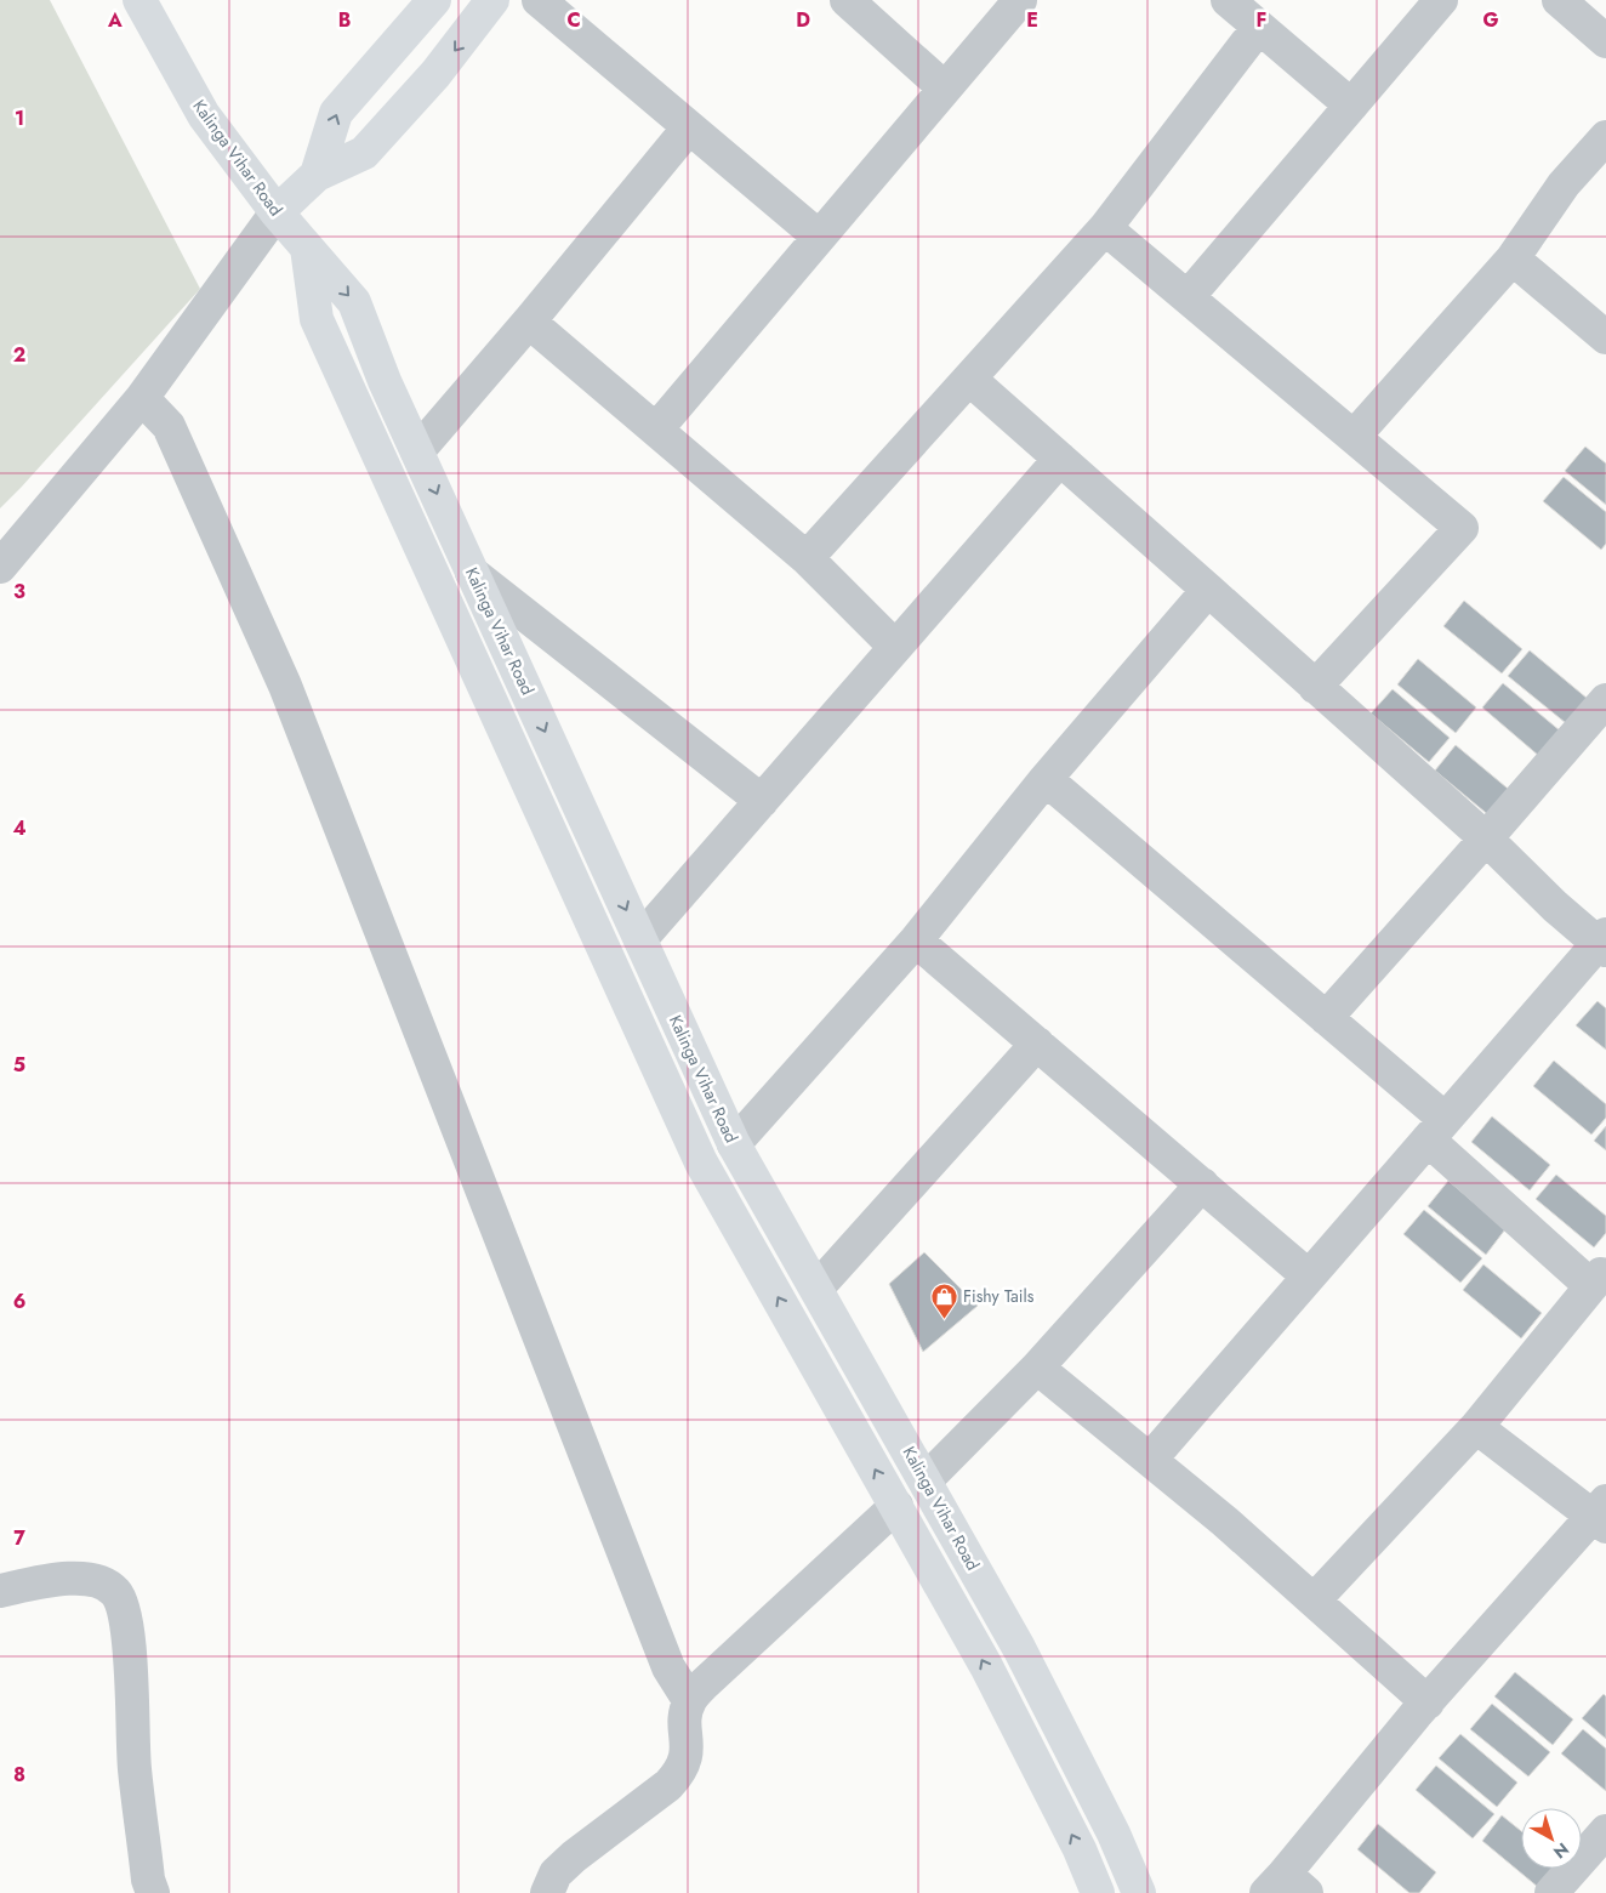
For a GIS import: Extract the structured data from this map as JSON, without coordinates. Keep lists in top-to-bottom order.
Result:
{
  "streets": {
    "street": ["Kalinga Vihar Road"]
  },
  "places": {
    "shop": ["Fishy Tails"]
  },
  "north": "bottom right",
  "grid": {
    "columns": [
      "A",
      "B",
      "C",
      "D",
      "E",
      "F",
      "G"
    ],
    "rows": [
      "1",
      "2",
      "3",
      "4",
      "5",
      "6",
      "7",
      "8"
    ]
  }
}
